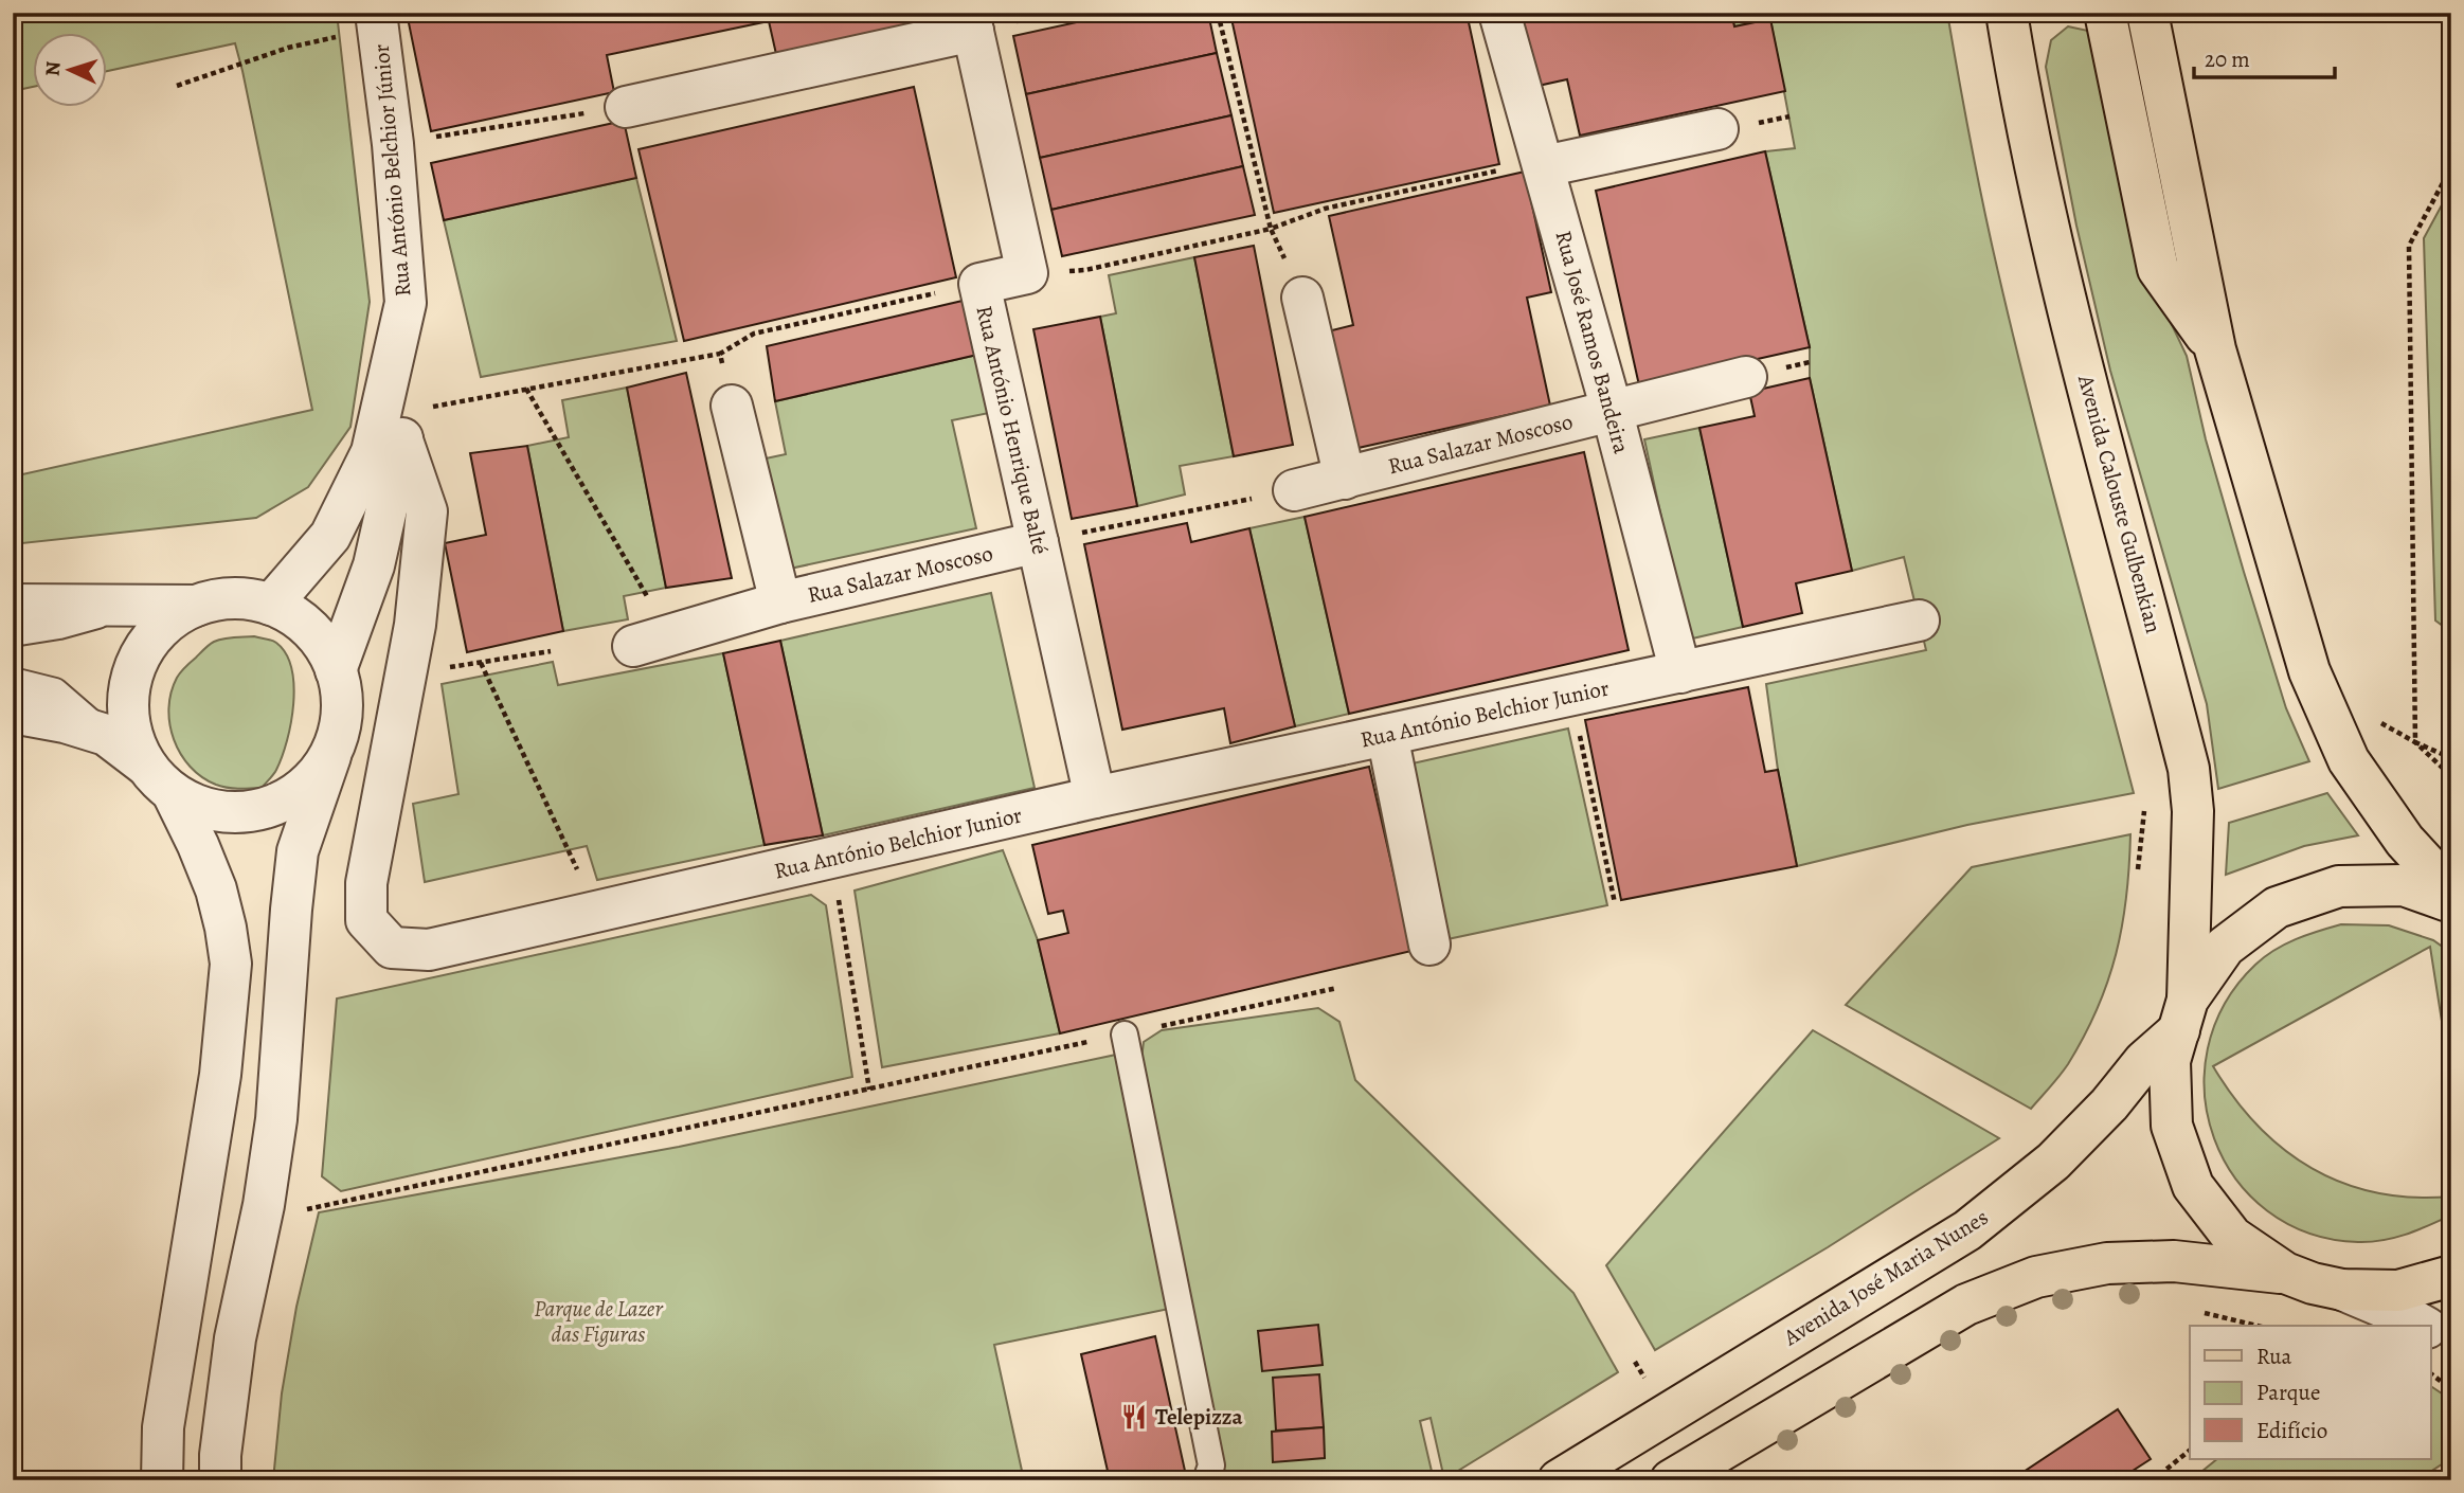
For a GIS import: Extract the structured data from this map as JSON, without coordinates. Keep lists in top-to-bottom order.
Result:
{
  "streets": {
    "main road": ["Avenida Calouste Gulbenkian", "Avenida José Maria Nunes"],
    "street": [
      "Rua António Belchior Júnior",
      "Rua José Ramos Bandeira",
      "Rua António Henrique Balté",
      "Rua Salazar Moscoso",
      "Rua António Belchior Junior"
    ]
  },
  "crossings": [
    ["Rua José Ramos Bandeira", "Rua Salazar Moscoso"],
    ["Rua José Ramos Bandeira", "Rua António Belchior Junior"],
    ["Rua António Henrique Balté", "Rua Salazar Moscoso"],
    ["Rua António Henrique Balté", "Rua António Belchior Junior"],
    ["Avenida Calouste Gulbenkian", "Avenida José Maria Nunes"]
  ],
  "parks": ["Parque de Lazer das Figuras"],
  "places": {
    "restaurant": ["Telepizza"]
  },
  "legend": ["Rua", "Parque", "Edifício"],
  "scale_bar": "20 m",
  "north": "left"
}
